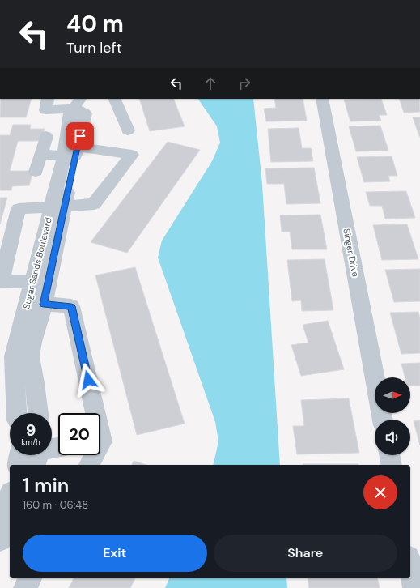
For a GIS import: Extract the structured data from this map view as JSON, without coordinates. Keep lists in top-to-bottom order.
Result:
{
  "streets": {
    "street": ["Singer Drive", "Sugar Sands Boulevard"]
  },
  "north": "right",
  "page": {
    "turn": ["40 m", "Turn left"],
    "speed": "9 km/h",
    "limit": "20",
    "heading": ["1 min", "160 m · 06:48"],
    "buttons": ["Exit", "Share"]
  }
}
